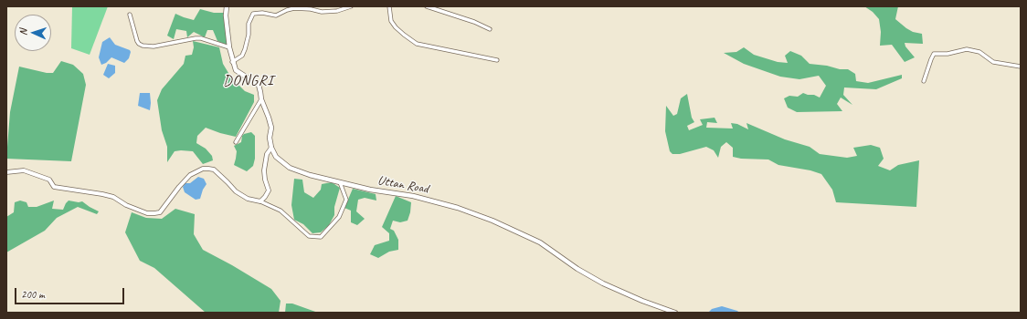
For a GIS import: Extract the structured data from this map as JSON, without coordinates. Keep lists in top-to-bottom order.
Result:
{
  "streets": {
    "main road": ["Uttan Road"]
  },
  "districts": ["DONGRI"],
  "scale_bar": "200 m",
  "north": "left"
}
